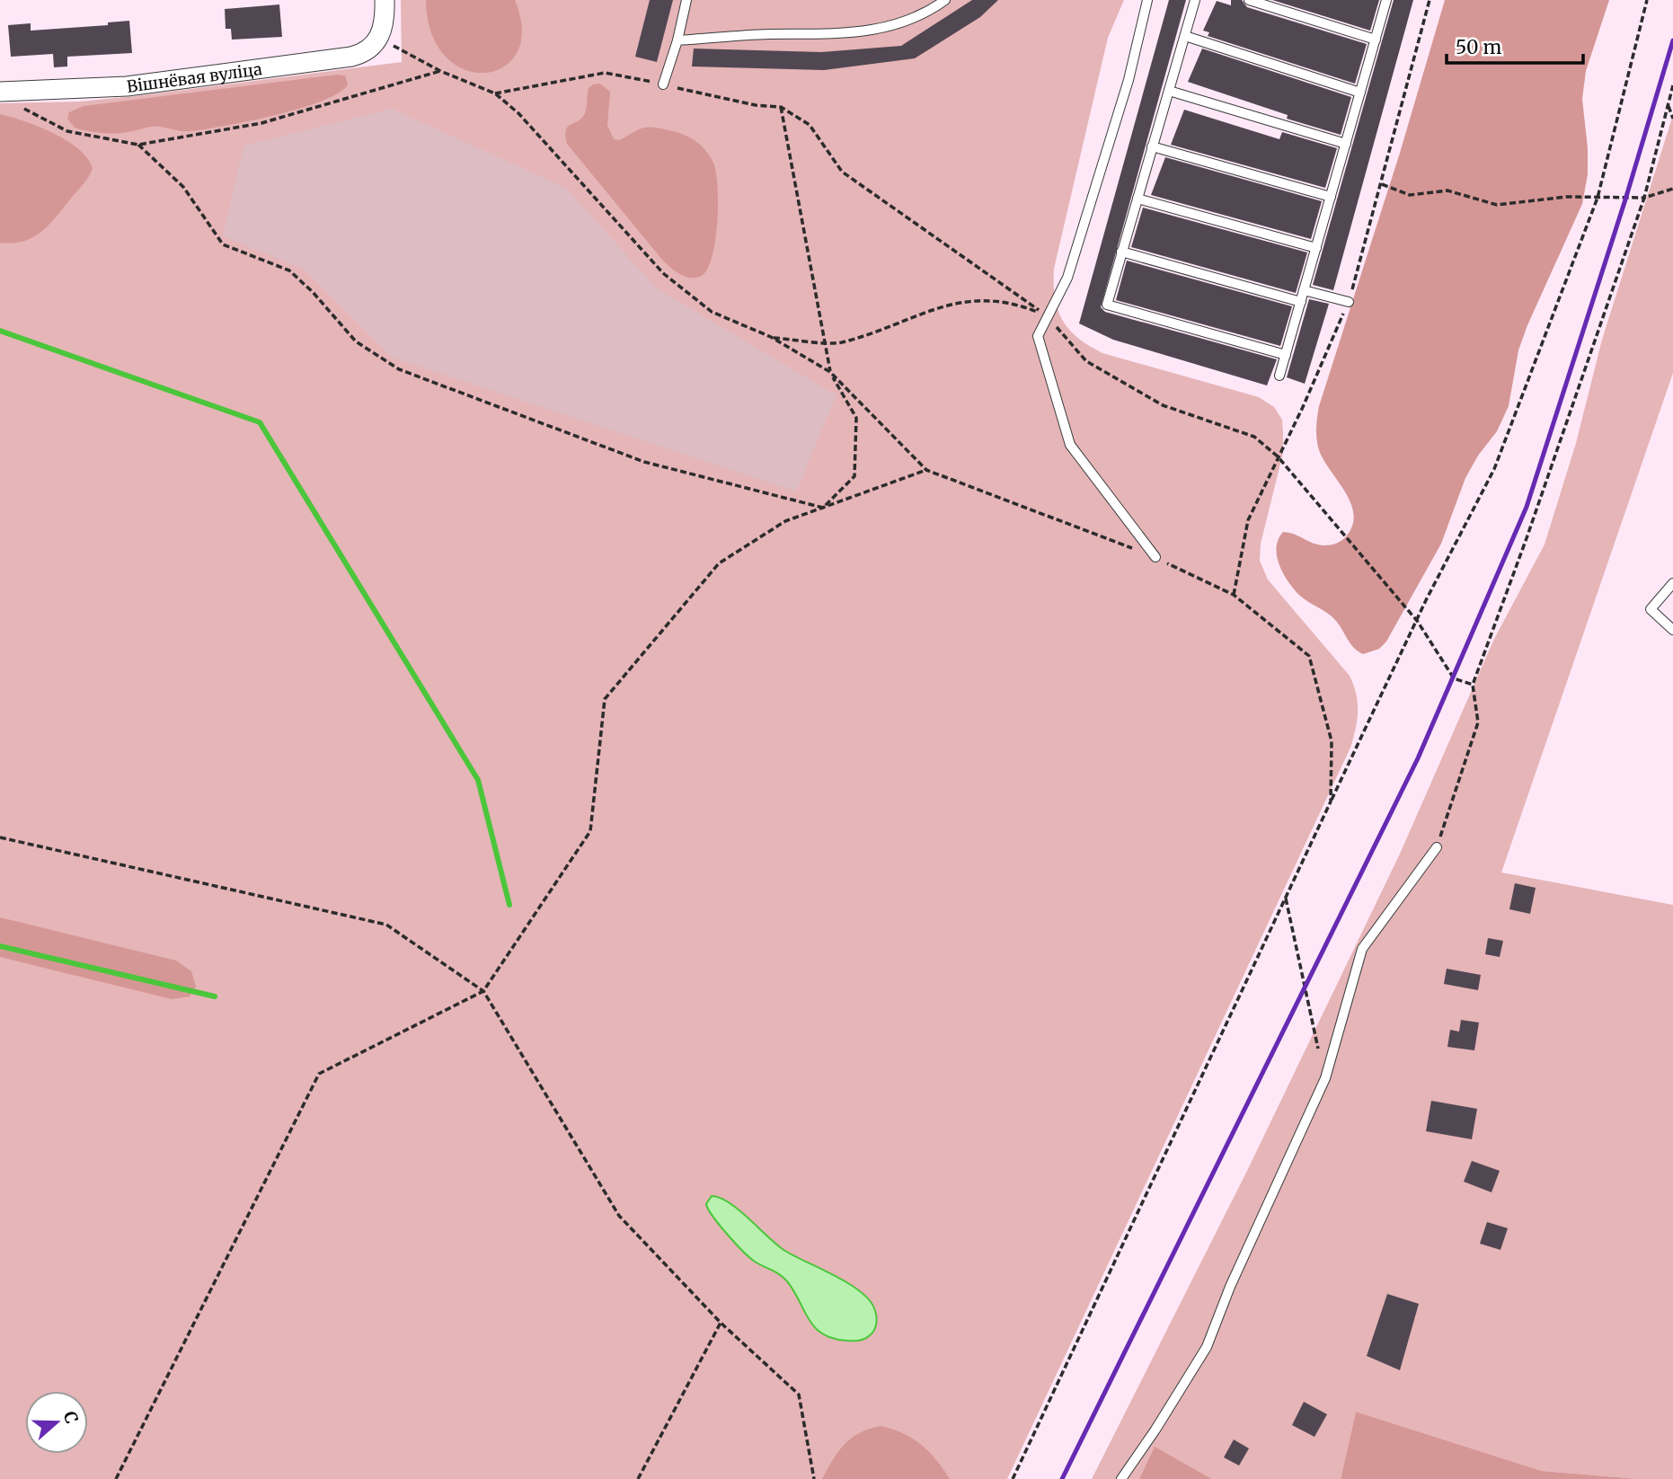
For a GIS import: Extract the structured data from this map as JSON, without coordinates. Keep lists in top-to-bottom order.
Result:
{
  "streets": {
    "street": ["Вішнёвая вуліца"]
  },
  "scale_bar": "50 m",
  "north": "right"
}
